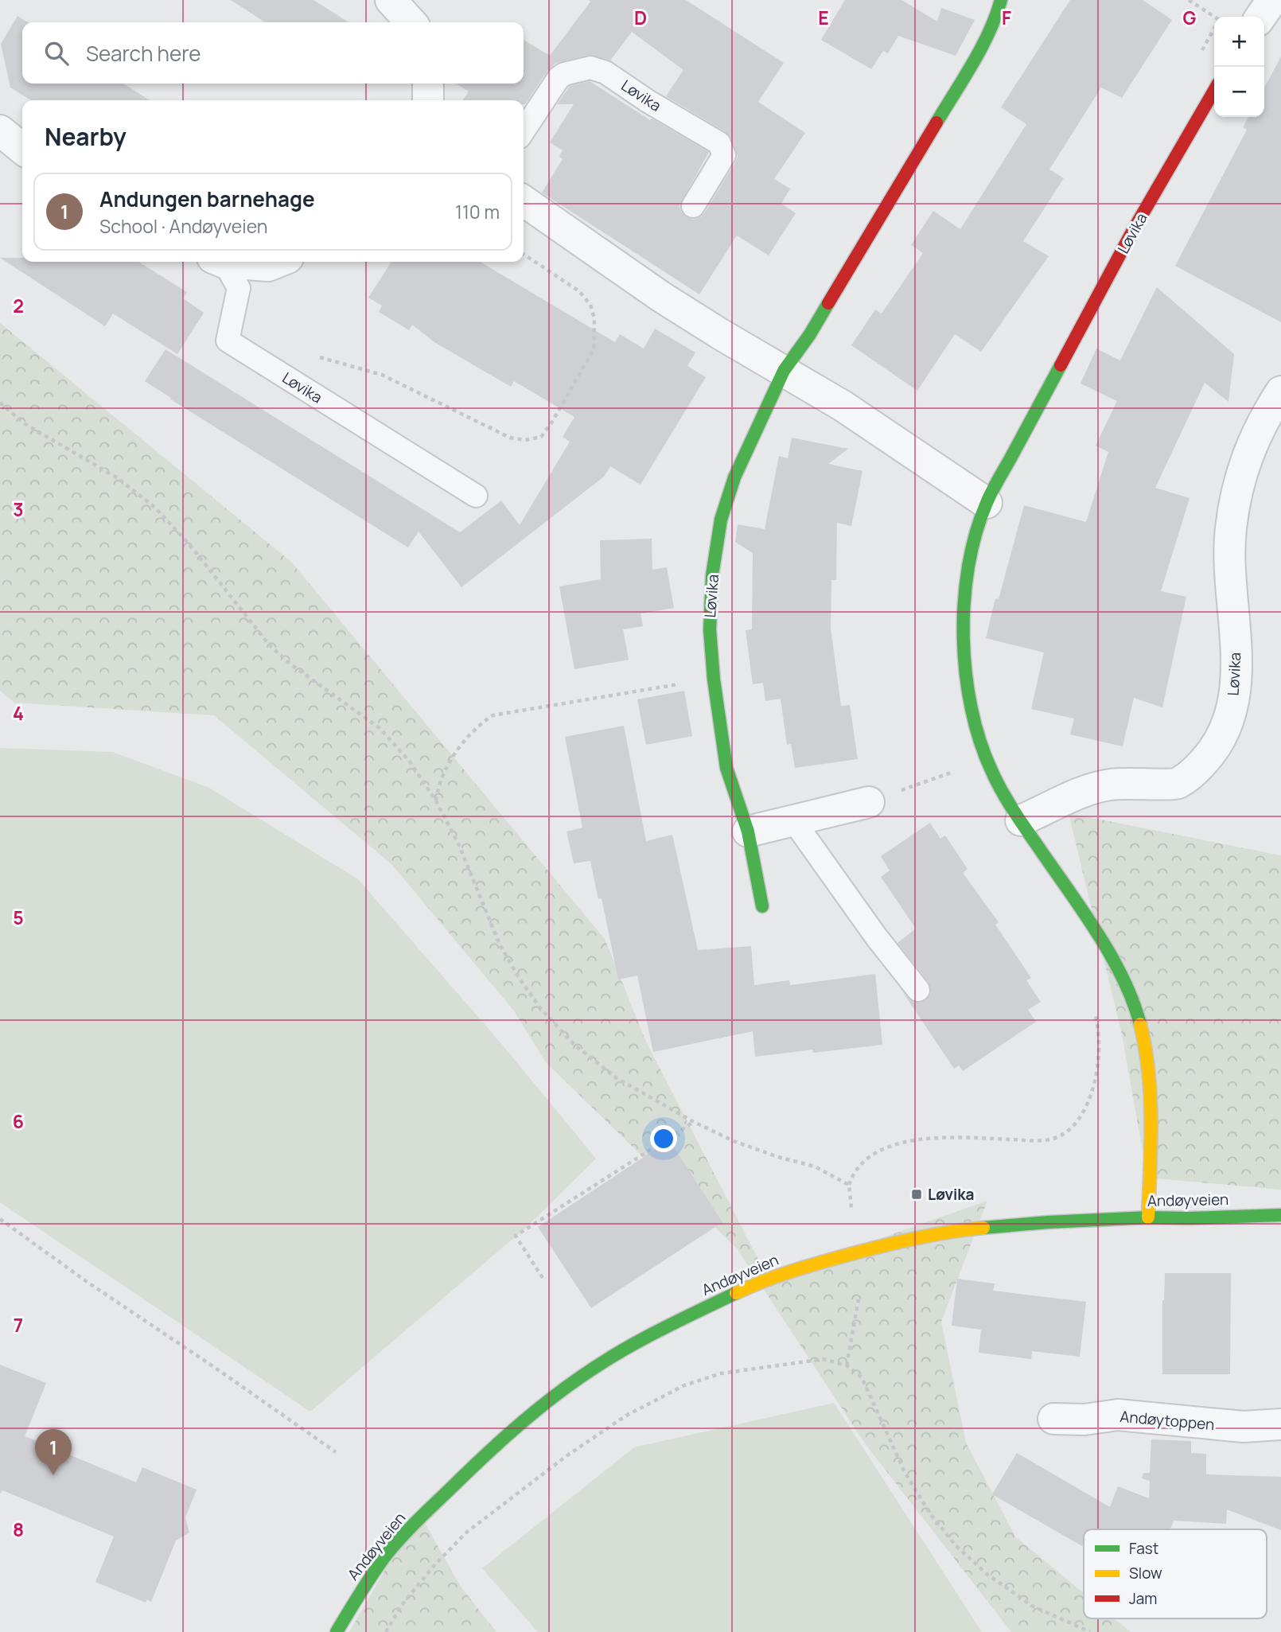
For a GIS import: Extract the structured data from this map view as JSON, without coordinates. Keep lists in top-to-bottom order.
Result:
{
  "streets": {
    "street": ["Løvika", "Andøyveien", "Andøytoppen"]
  },
  "crossings": [
    ["Løvika", "Andøyveien"]
  ],
  "places": {
    "transit": ["Løvika"]
  },
  "legend": ["Fast", "Slow", "Jam"],
  "page": {
    "map_buttons": ["+", "−"],
    "search": "Search here",
    "heading": "Nearby",
    "list": [
      {
        "mark": "1",
        "name": "Andungen barnehage",
        "note": "School · Andøyveien",
        "value": "110 m"
      }
    ],
    "pins": "1"
  },
  "grid": {
    "columns": [
      "D",
      "E",
      "F",
      "G"
    ],
    "rows": [
      "2",
      "3",
      "4",
      "5",
      "6",
      "7",
      "8"
    ]
  }
}
